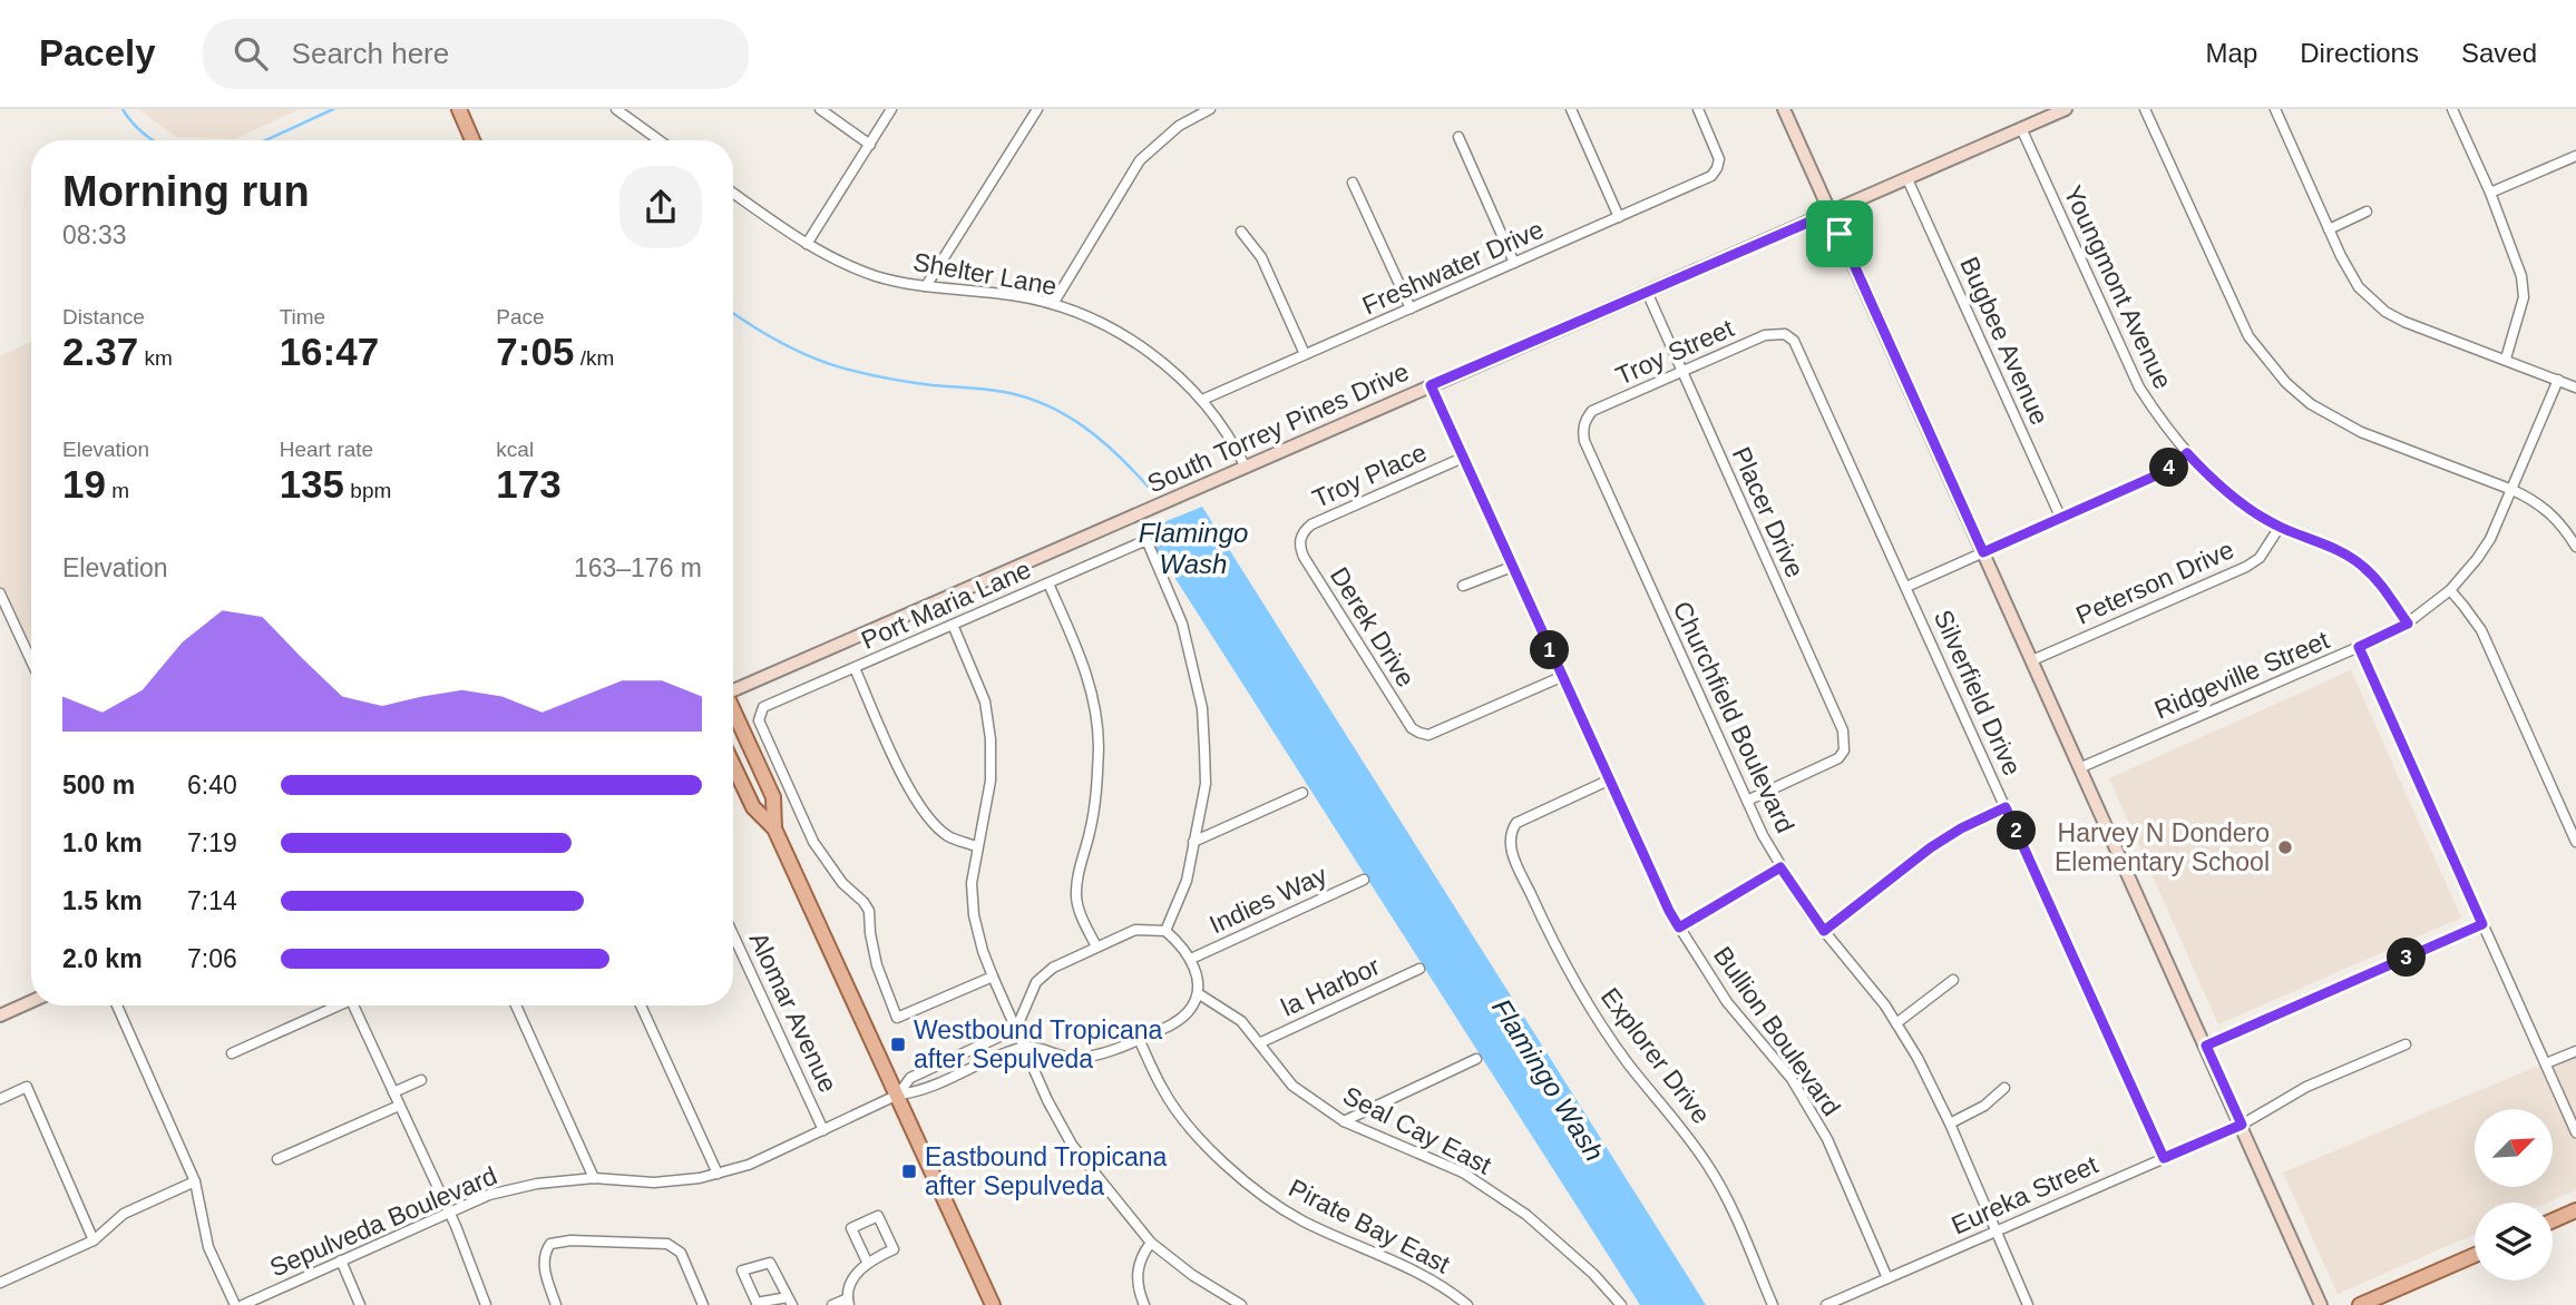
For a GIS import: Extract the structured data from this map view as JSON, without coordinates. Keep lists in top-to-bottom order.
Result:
{
  "streets": {
    "main road": ["South Torrey Pines Drive"],
    "street": [
      "Freshwater Drive",
      "Shelter Lane",
      "Youngmont Avenue",
      "Bugbee Avenue",
      "Troy Street",
      "Troy Place",
      "Placer Drive",
      "Peterson Drive",
      "Port Maria Lane",
      "Derek Drive",
      "Ridgeville Street",
      "Silverfield Drive",
      "Churchfield Boulevard",
      "Indies Way",
      "la Harbor",
      "Alomar Avenue",
      "Bullion Boulevard",
      "Explorer Drive",
      "Seal Cay East",
      "Eureka Street",
      "Sepulveda Boulevard",
      "Pirate Bay East"
    ]
  },
  "crossings": [
    ["Freshwater Drive", "Shelter Lane"],
    ["Shelter Lane", "South Torrey Pines Drive"],
    ["Youngmont Avenue", "South Torrey Pines Drive"],
    ["Youngmont Avenue", "Peterson Drive"],
    ["Youngmont Avenue", "Ridgeville Street"],
    ["Bugbee Avenue", "South Torrey Pines Drive"],
    ["Troy Street", "Placer Drive"],
    ["Troy Street", "Silverfield Drive"],
    ["Troy Street", "Churchfield Boulevard"],
    ["South Torrey Pines Drive", "Placer Drive"],
    ["South Torrey Pines Drive", "Bullion Boulevard"],
    ["Troy Place", "Derek Drive"],
    ["Troy Place", "Bullion Boulevard"],
    ["Placer Drive", "Churchfield Boulevard"],
    ["Derek Drive", "Bullion Boulevard"],
    ["Silverfield Drive", "Eureka Street"],
    ["Churchfield Boulevard", "Eureka Street"],
    ["la Harbor", "Seal Cay East"],
    ["Alomar Avenue", "Sepulveda Boulevard"],
    ["Bullion Boulevard", "Explorer Drive"],
    ["Bullion Boulevard", "Eureka Street"]
  ],
  "water": ["Flamingo Wash"],
  "places": {
    "other": ["Harvey N Dondero Elementary School"],
    "transit": ["Westbound Tropicana after Sepulveda", "Eastbound Tropicana after Sepulveda"]
  },
  "north": "top right",
  "page": {
    "header": "Pacely",
    "search": "Search here",
    "nav": ["Map", "Directions", "Saved"],
    "heading": ["Morning run", "08:33"],
    "stats": [
      ["Distance", "2.37 km"],
      ["Time", "16:47"],
      ["Pace", "7:05 /km"],
      ["Elevation", "19 m"],
      ["Heart rate", "135 bpm"],
      ["kcal", "173"]
    ],
    "pins": [
      "4",
      "1",
      "2",
      "3"
    ],
    "chart": ["Elevation", "163–176 m"],
    "list": [
      {
        "name": "500 m",
        "note": "6:40"
      },
      {
        "name": "1.0 km",
        "note": "7:19"
      },
      {
        "name": "1.5 km",
        "note": "7:14"
      },
      {
        "name": "2.0 km",
        "note": "7:06"
      }
    ]
  }
}
